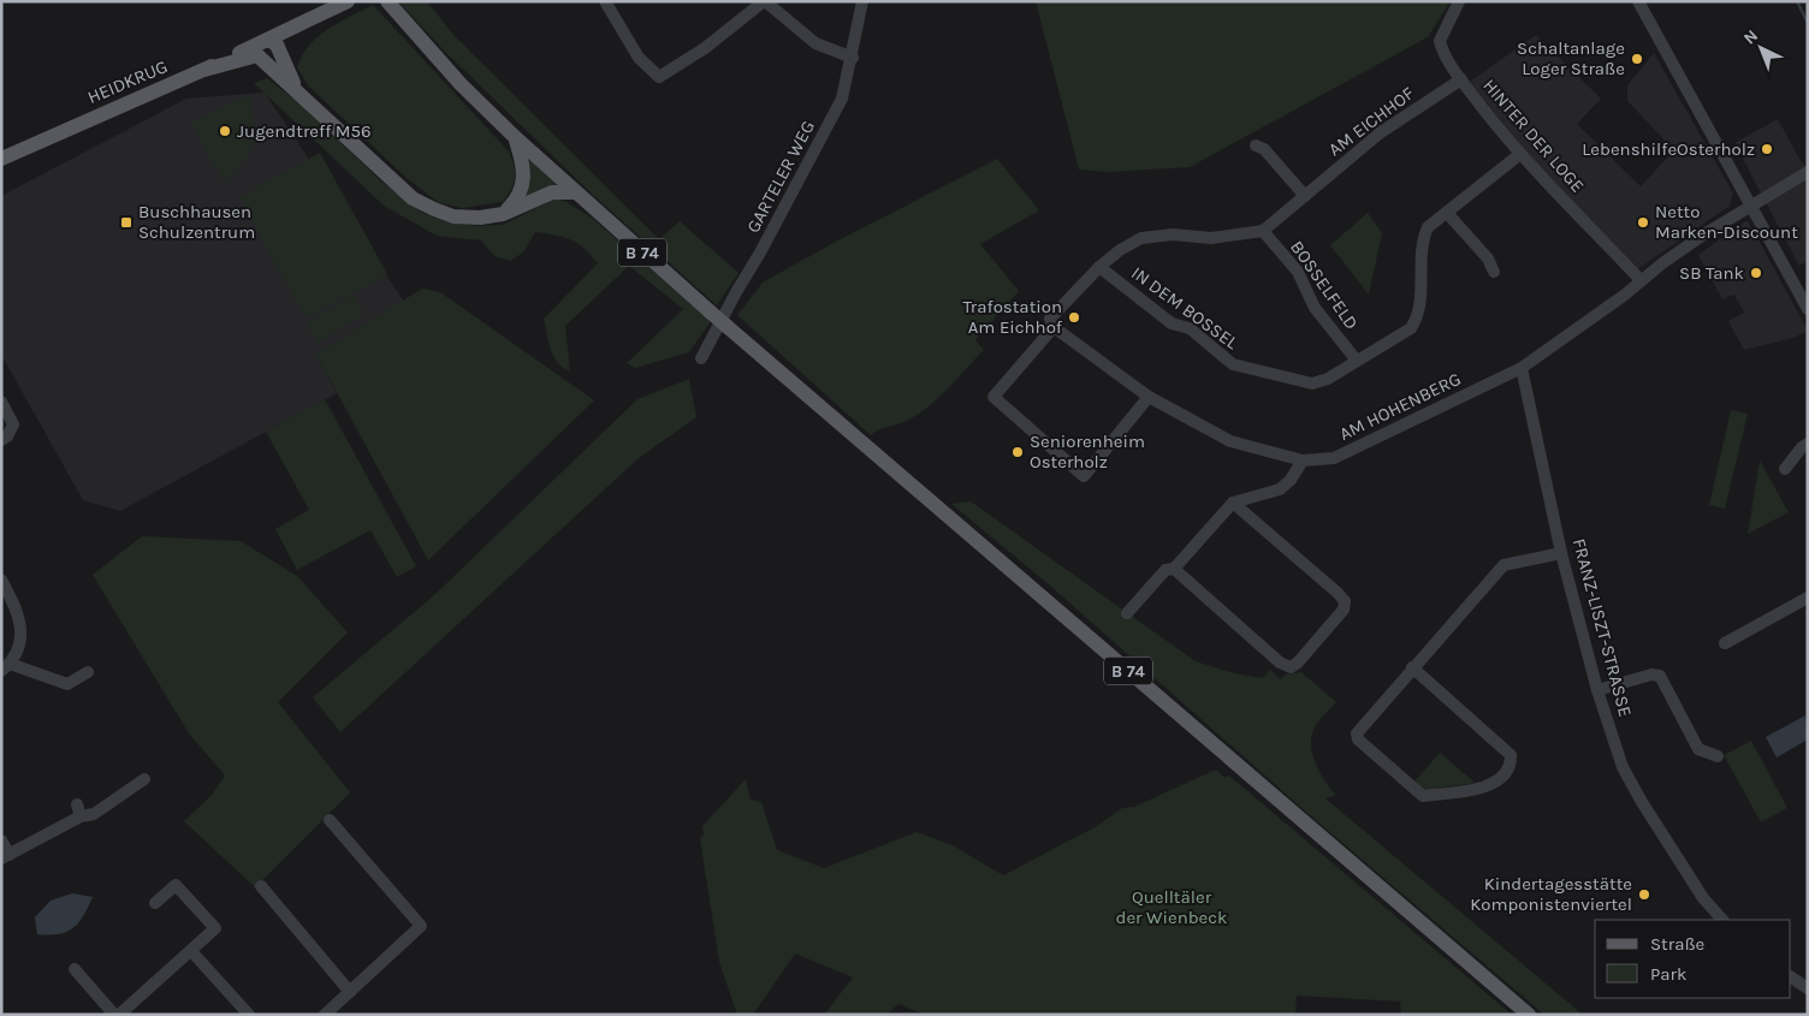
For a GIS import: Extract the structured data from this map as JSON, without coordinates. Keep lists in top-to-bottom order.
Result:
{
  "streets": {
    "main road": ["HEIDKRUG", "B 74"],
    "street": [
      "AM EICHHOF",
      "HINTER DER LOGE",
      "GARTELER WEG",
      "BOSSELFELD",
      "IN DEM BOSSEL",
      "AM HOHENBERG",
      "FRANZ-LISZT-STRASSE"
    ]
  },
  "crossings": [
    ["AM EICHHOF", "HINTER DER LOGE"],
    ["AM EICHHOF", "BOSSELFELD"],
    ["HINTER DER LOGE", "IN DEM BOSSEL"],
    ["HINTER DER LOGE", "AM HOHENBERG"],
    ["BOSSELFELD", "IN DEM BOSSEL"],
    ["AM HOHENBERG", "FRANZ-LISZT-STRASSE"]
  ],
  "parks": ["Quelltäler der Wienbeck"],
  "places": {
    "other": [
      "Schaltanlage Loger Straße",
      "Jugendtreff M56",
      "LebenshilfeOsterholz",
      "Netto Marken-Discount",
      "SB Tank",
      "Trafostation Am Eichhof",
      "Seniorenheim Osterholz",
      "Kindertagesstätte Komponistenviertel"
    ],
    "transit": ["Buschhausen Schulzentrum"]
  },
  "legend": ["Straße", "Park"],
  "north": "top left"
}
